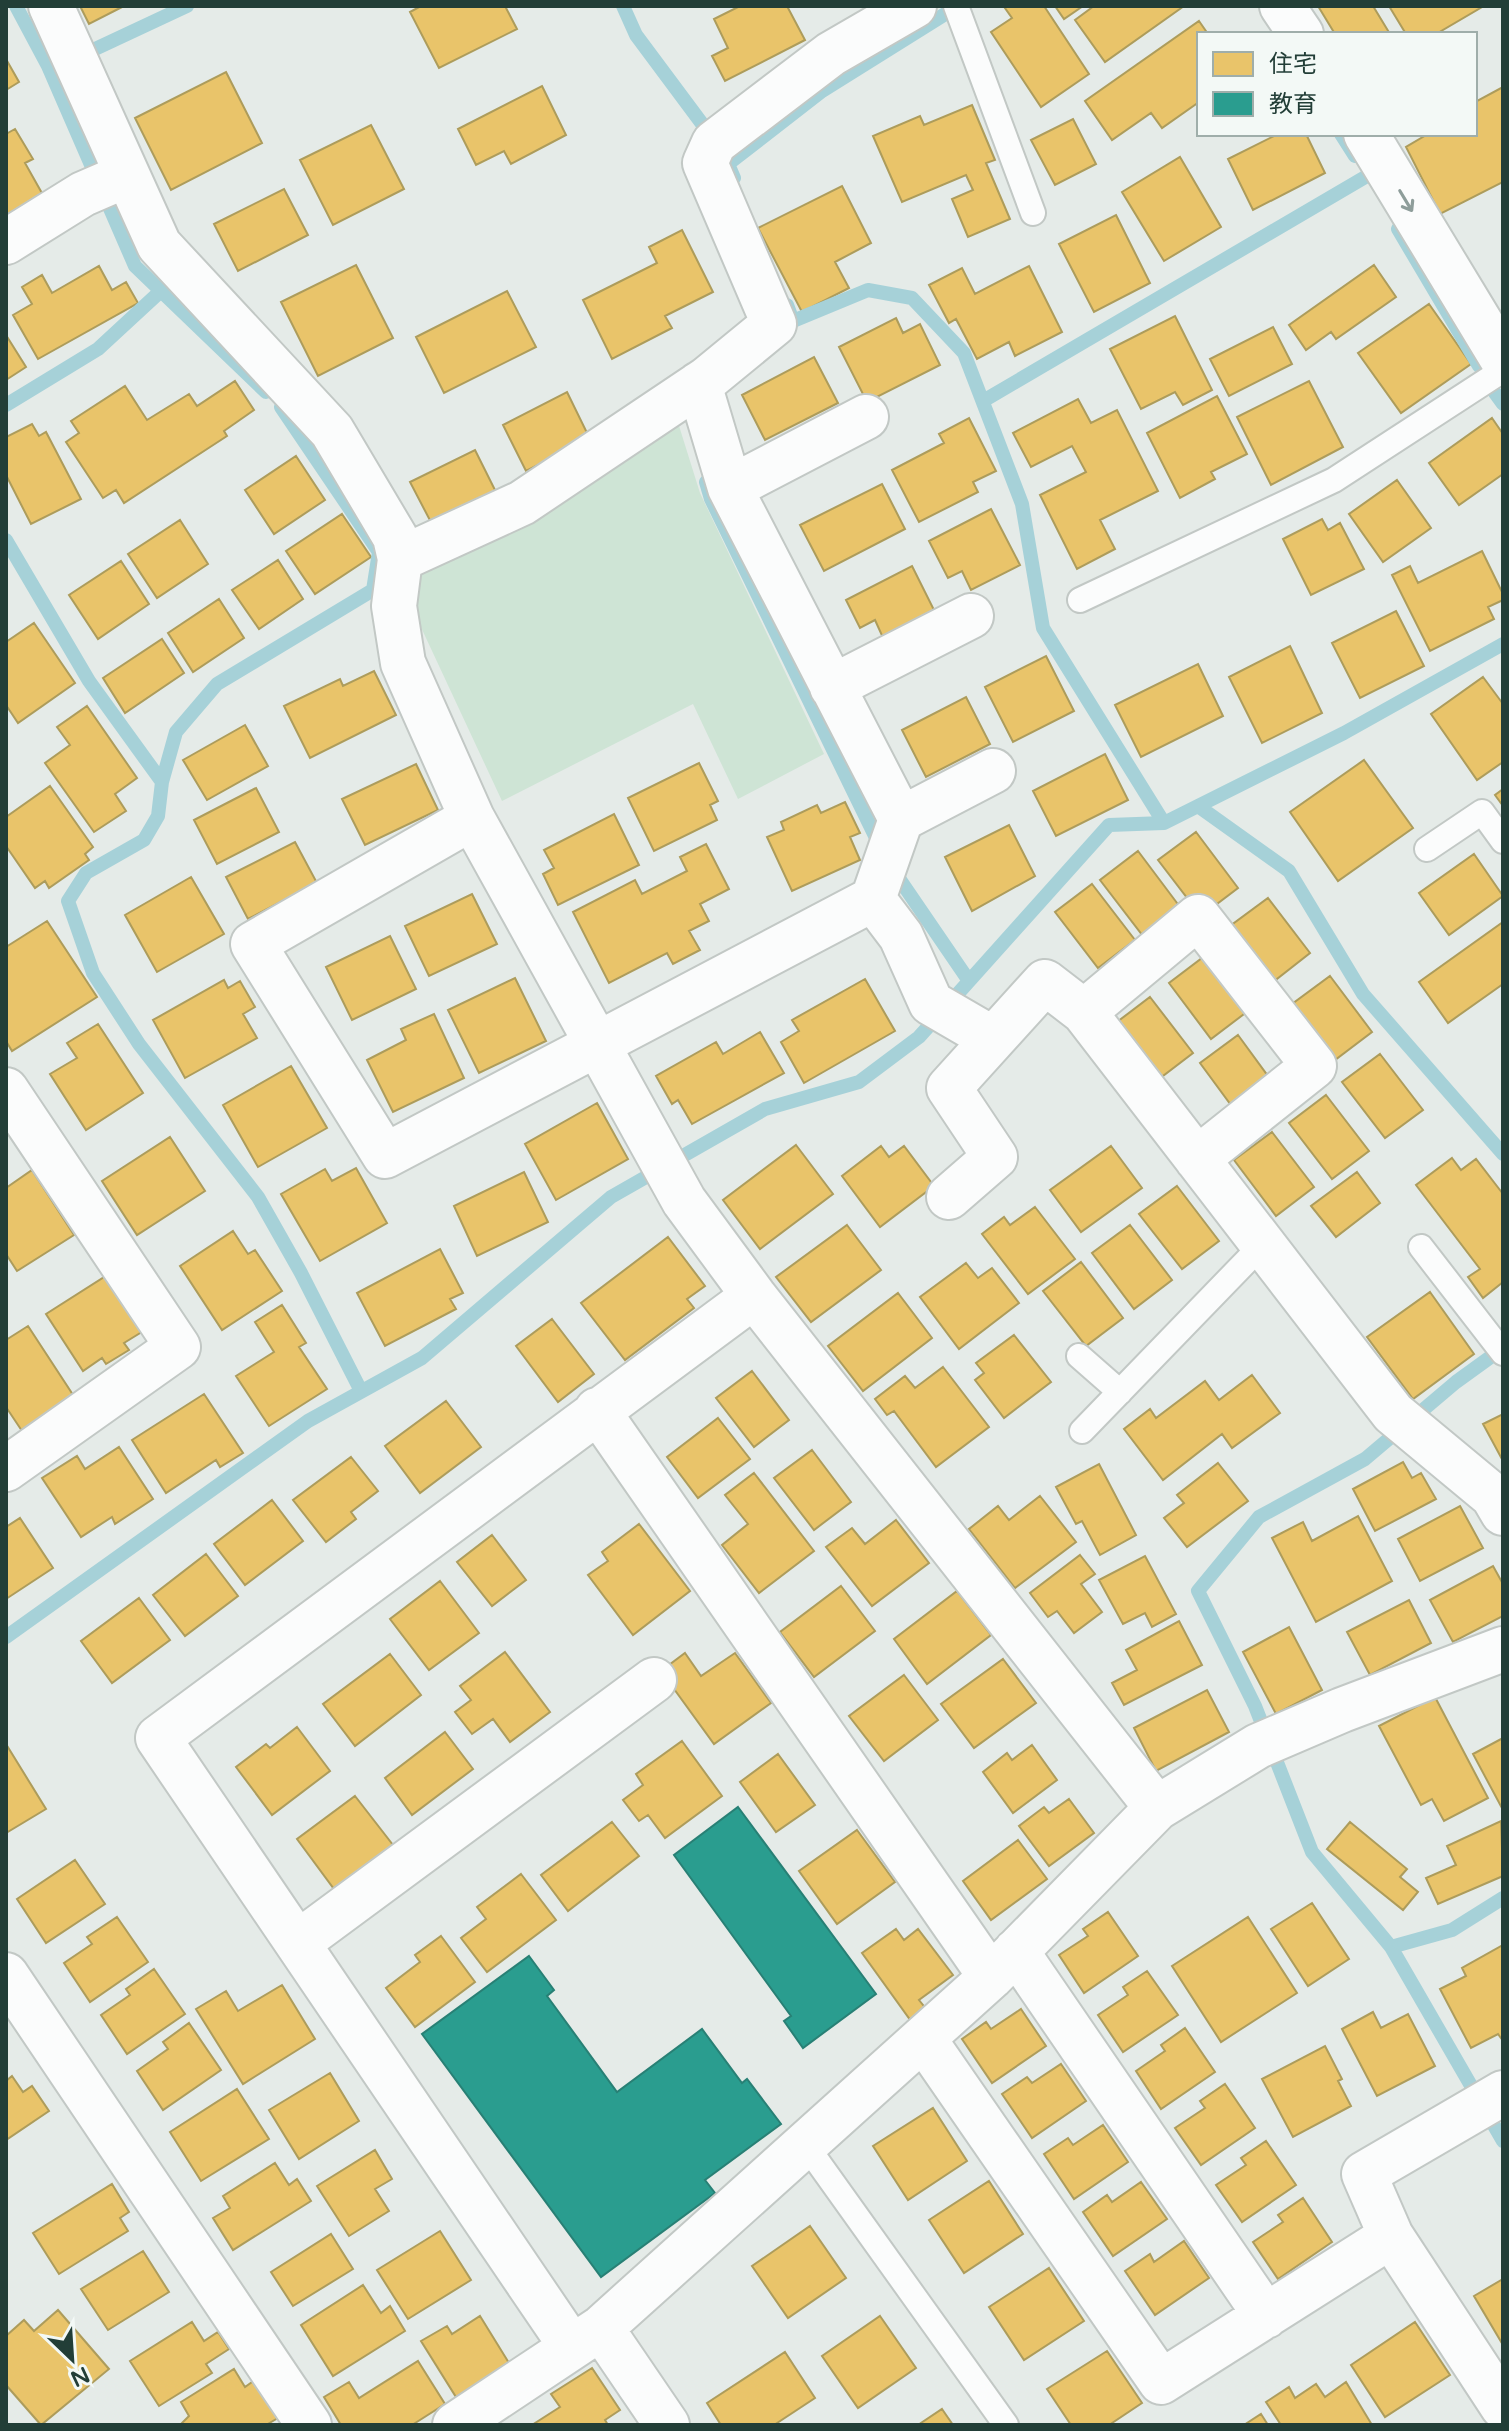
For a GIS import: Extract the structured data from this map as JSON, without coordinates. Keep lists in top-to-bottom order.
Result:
{
  "legend": ["住宅", "教育"],
  "north": "bottom right"
}
